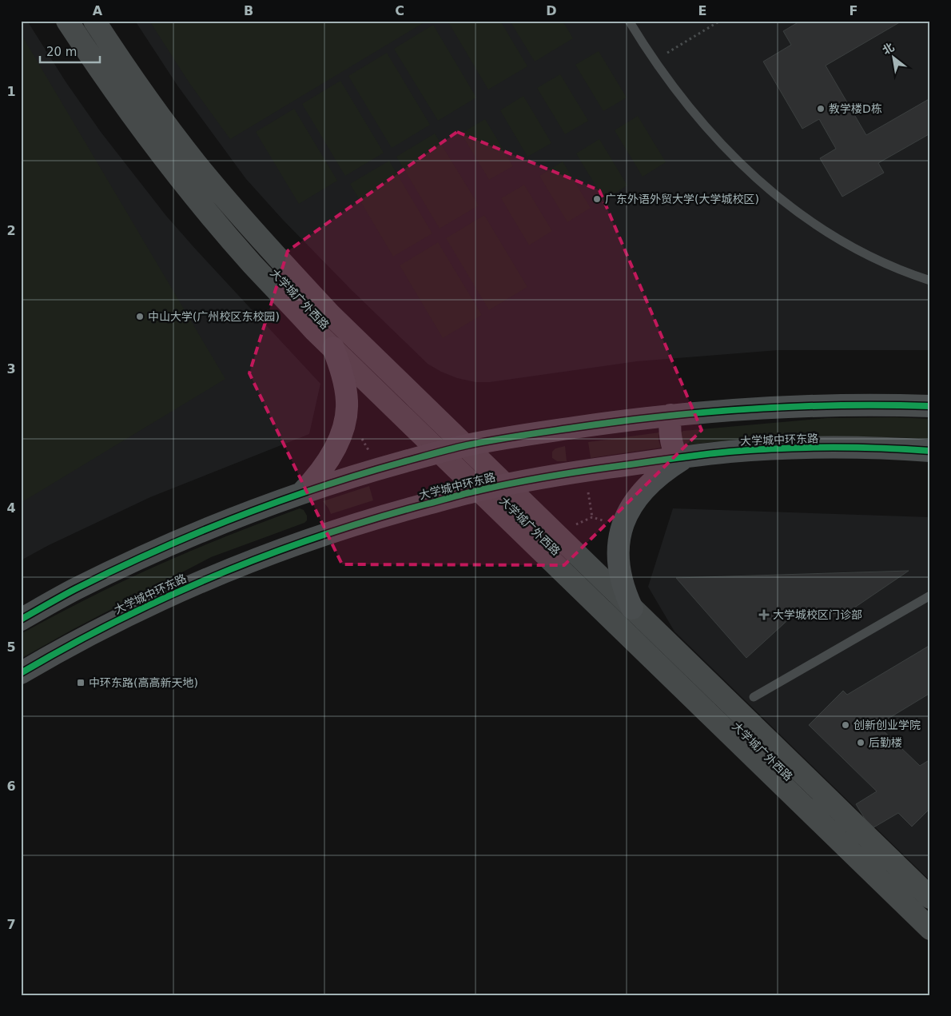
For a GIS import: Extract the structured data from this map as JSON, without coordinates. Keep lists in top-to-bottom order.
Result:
{
  "streets": {
    "main road": ["大学城广外西路", "大学城中环东路"]
  },
  "crossings": [
    ["大学城广外西路", "大学城中环东路"]
  ],
  "places": {
    "other": [
      "教学楼D栋",
      "广东外语外贸大学(大学城校区)",
      "中山大学(广州校区东校园)",
      "创新创业学院",
      "后勤楼"
    ],
    "health": ["大学城校区门诊部"],
    "transit": ["中环东路(高高新天地)"]
  },
  "scale_bar": "20 m",
  "north": "top left",
  "grid": {
    "columns": [
      "A",
      "B",
      "C",
      "D",
      "E",
      "F"
    ],
    "rows": [
      "1",
      "2",
      "3",
      "4",
      "5",
      "6",
      "7"
    ]
  }
}
